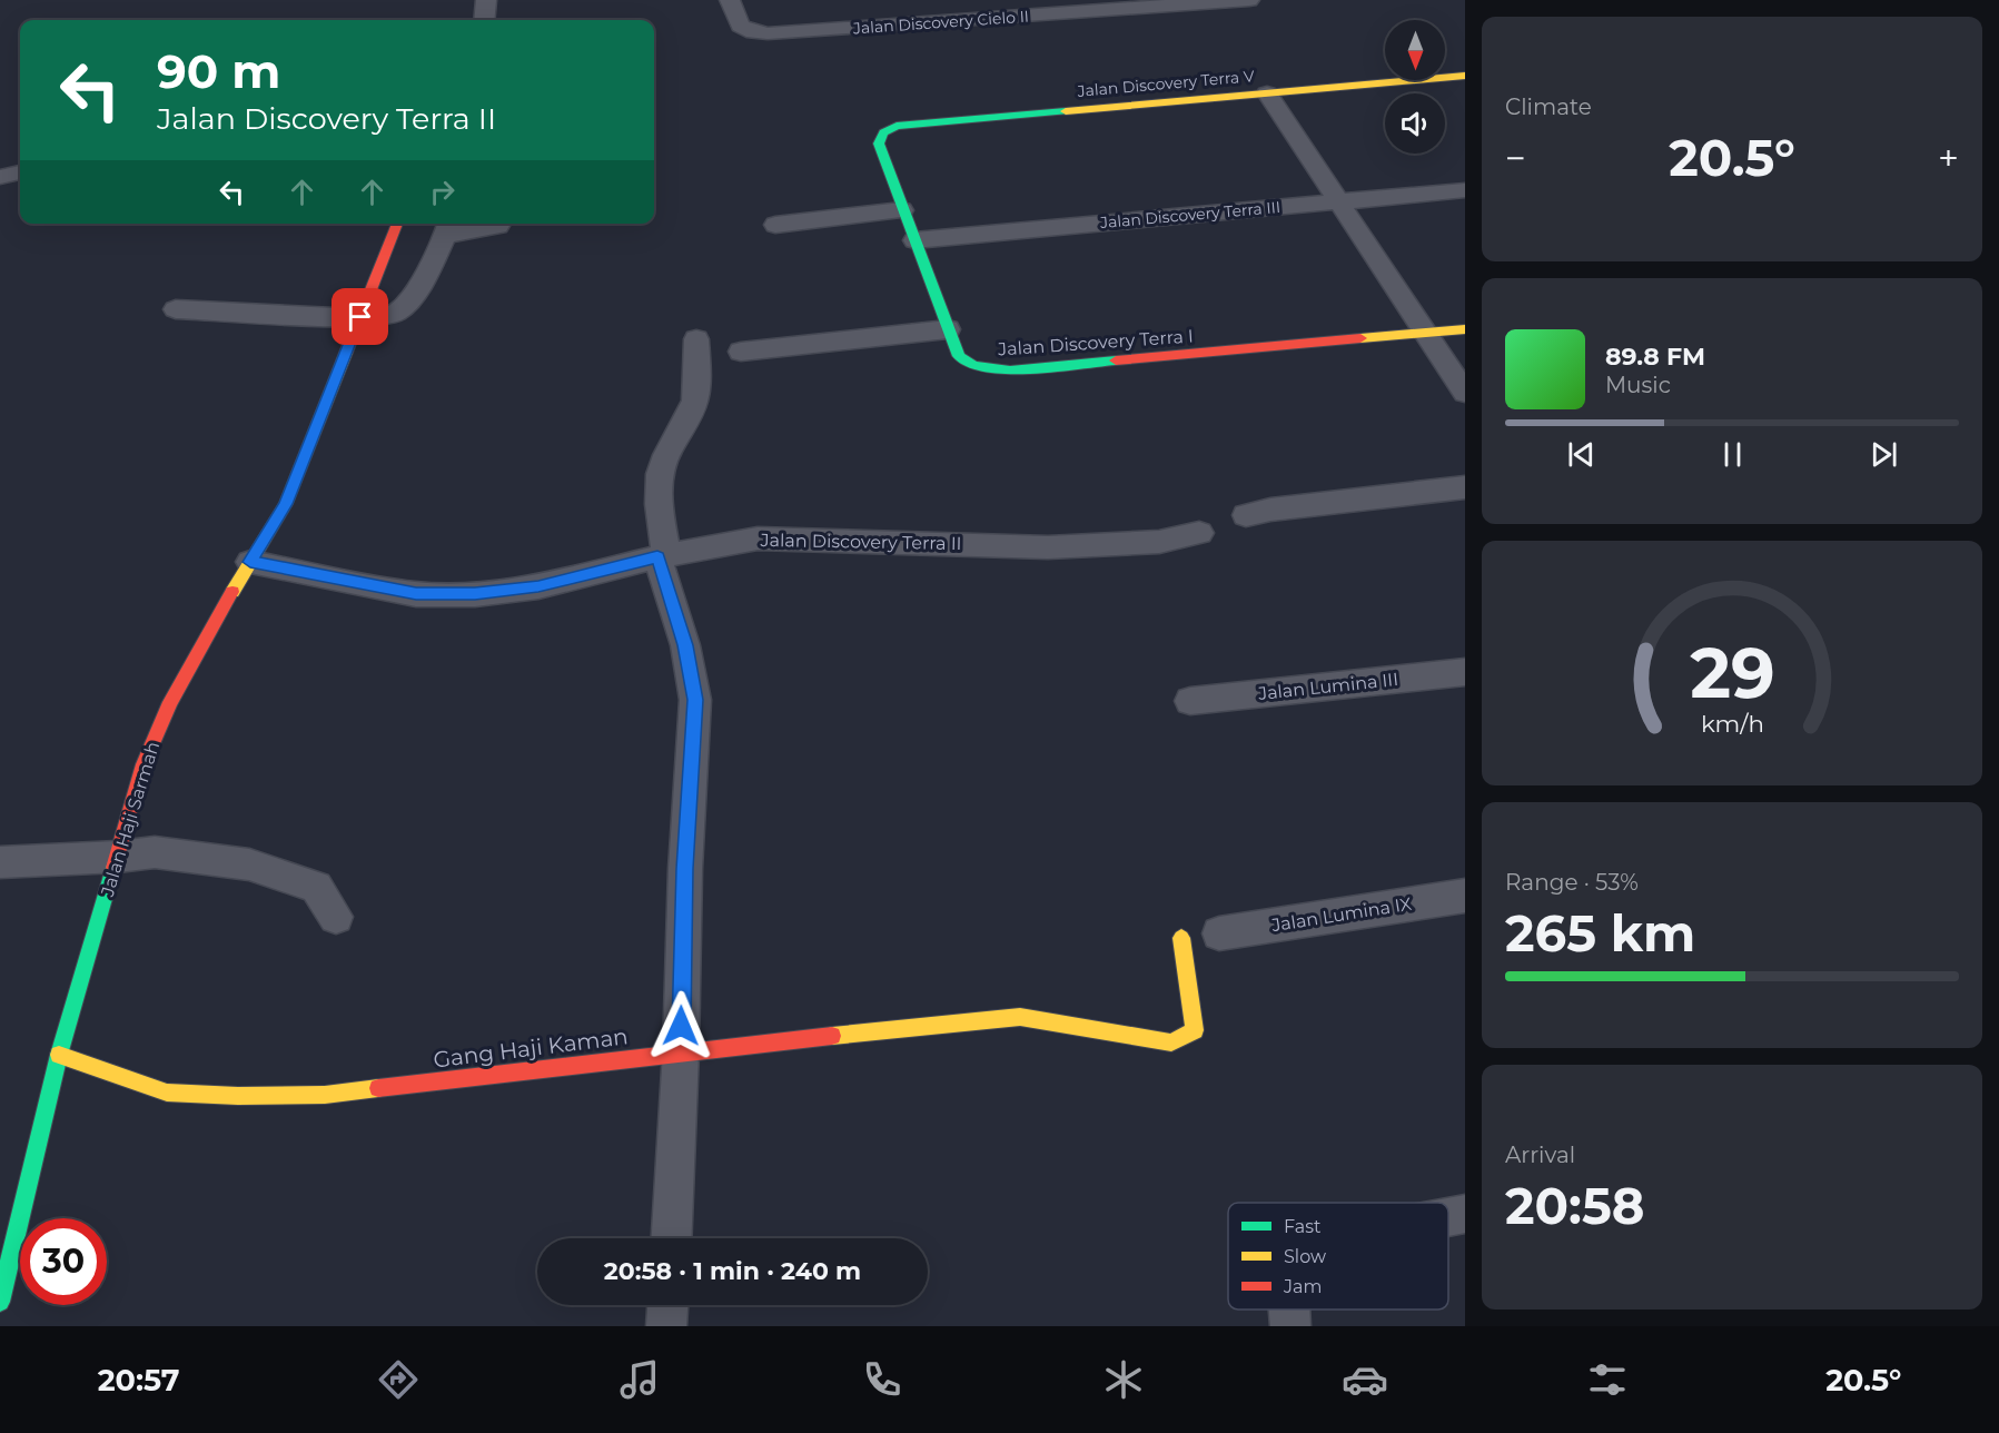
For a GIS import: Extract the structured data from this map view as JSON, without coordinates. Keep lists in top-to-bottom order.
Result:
{
  "streets": {
    "street": [
      "Jalan Discovery Cielo II",
      "Jalan Discovery Terra V",
      "Jalan Discovery Terra III",
      "Jalan Discovery Terra I",
      "Jalan Discovery Terra II",
      "Jalan Lumina III",
      "Jalan Haji Sarmah",
      "Jalan Lumina IX",
      "Gang Haji Kaman"
    ]
  },
  "crossings": [
    ["Jalan Discovery Terra V", "Jalan Discovery Terra I"],
    ["Jalan Discovery Terra III", "Jalan Discovery Terra I"],
    ["Jalan Discovery Terra II", "Jalan Haji Sarmah"],
    ["Jalan Haji Sarmah", "Gang Haji Kaman"]
  ],
  "legend": ["Fast", "Slow", "Jam"],
  "north": "bottom",
  "page": {
    "tile": [
      "Climate",
      ["Range · 53%", "265 km"],
      ["Arrival", "20:58"]
    ],
    "turn": ["90 m", "Jalan Discovery Terra II"],
    "heat": ["−", "20.5°", "+"],
    "song": ["89.8 FM", "Music"],
    "limit": "30",
    "trip": "20:58 · 1 min · 240 m",
    "tabs": ["20:57", "20.5°"],
    "gauge": ["29", "km/h"]
  }
}
